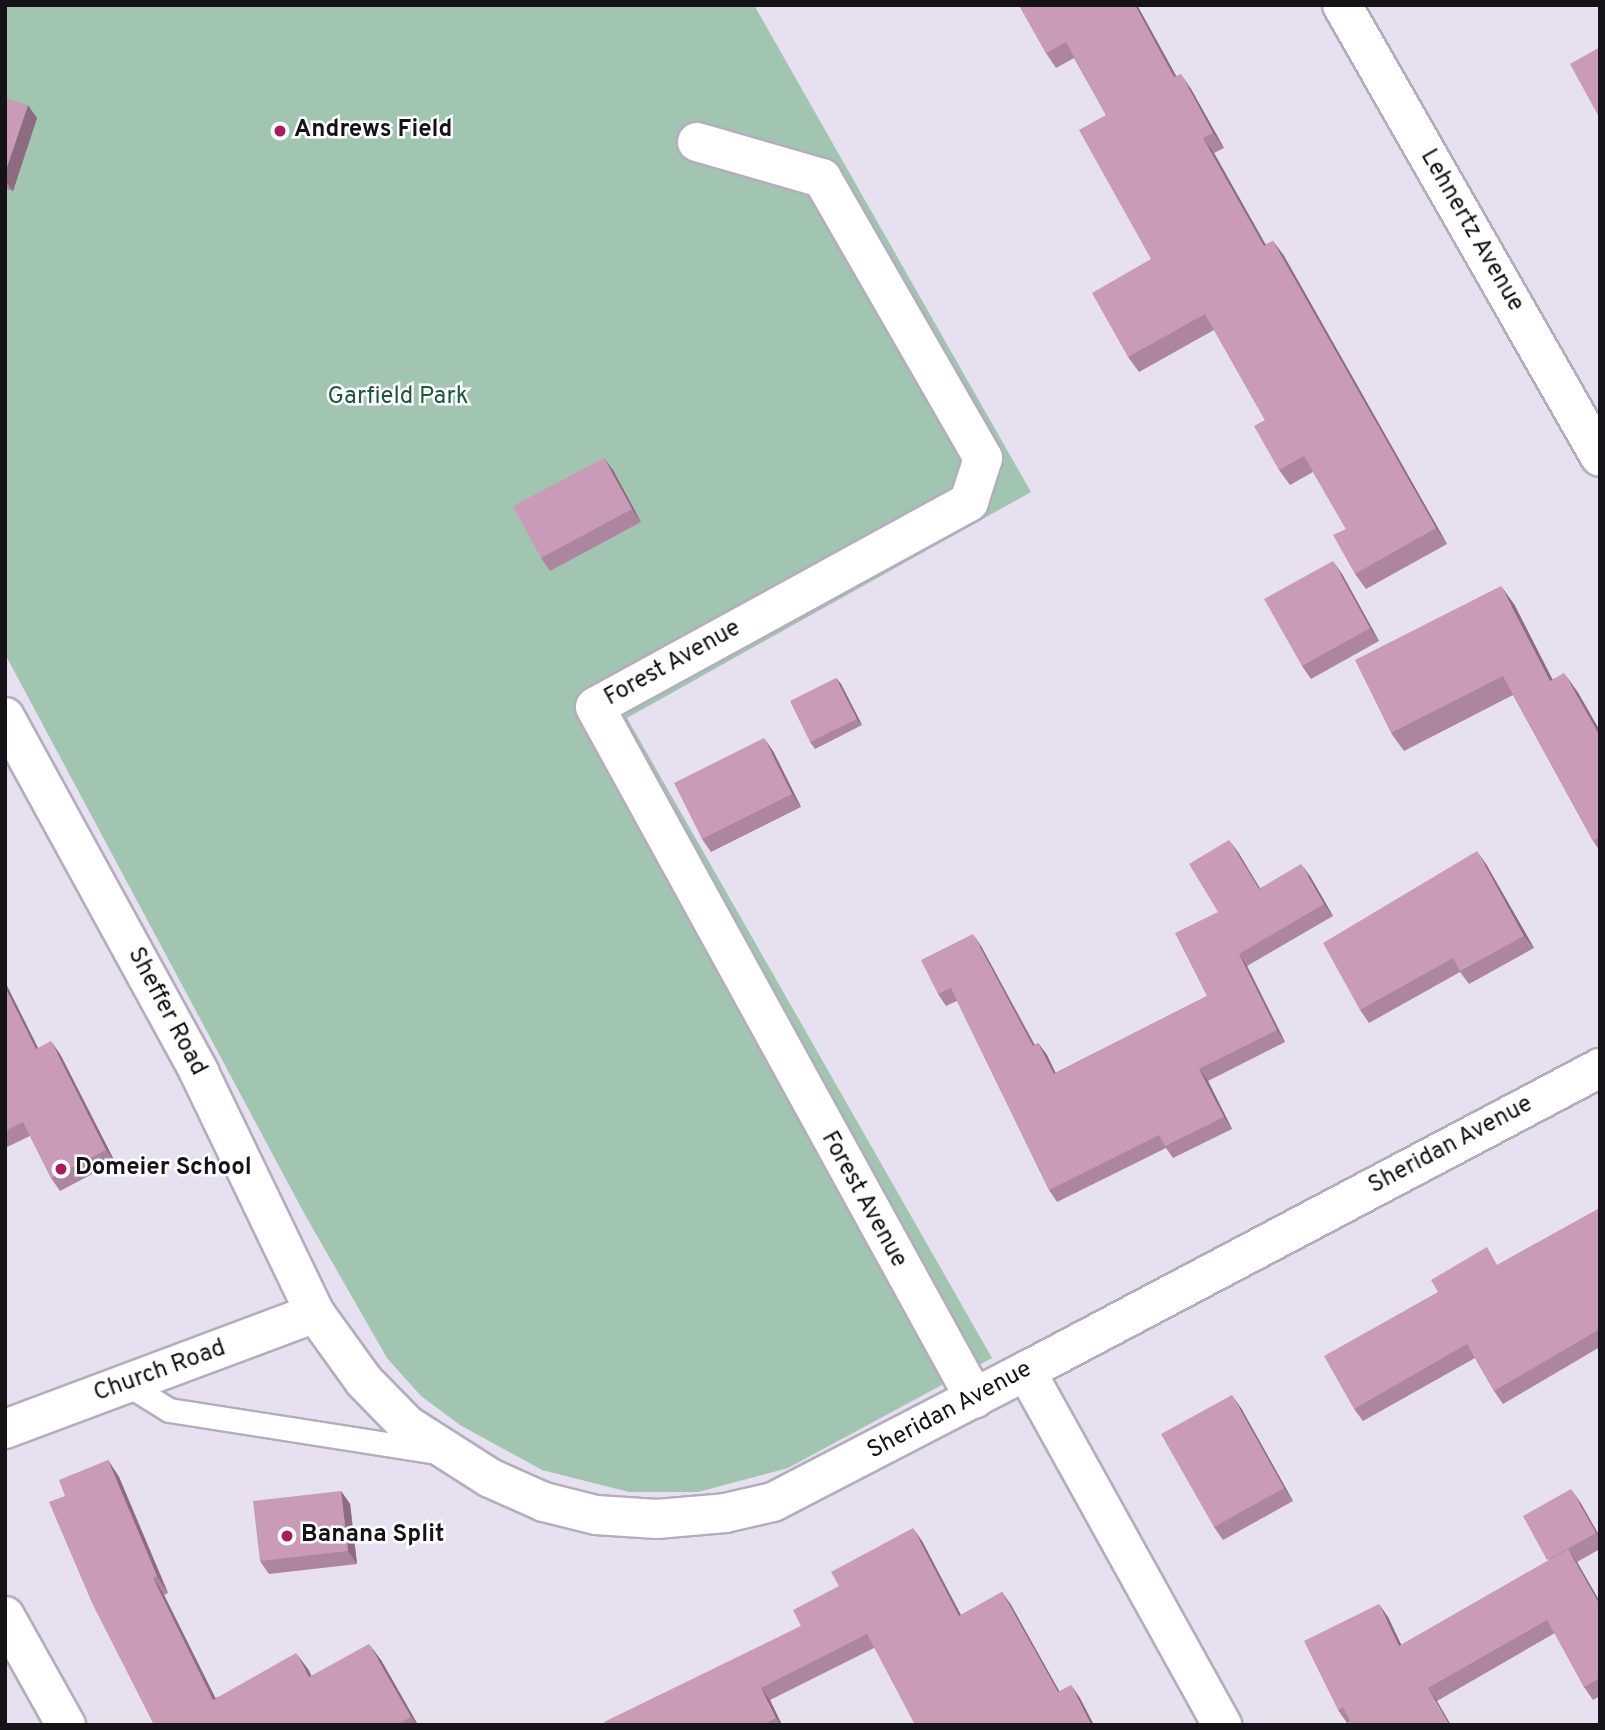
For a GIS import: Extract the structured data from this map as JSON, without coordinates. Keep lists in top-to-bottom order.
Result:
{
  "streets": {
    "street": [
      "Lehnertz Avenue",
      "Forest Avenue",
      "Sheffer Road",
      "Sheridan Avenue",
      "Church Road"
    ]
  },
  "crossings": [
    ["Forest Avenue", "Sheridan Avenue"],
    ["Sheffer Road", "Sheridan Avenue"],
    ["Sheffer Road", "Church Road"],
    ["Sheridan Avenue", "Church Road"]
  ],
  "parks": ["Garfield Park"],
  "places": ["Andrews Field", "Domeier School", "Banana Split"]
}
